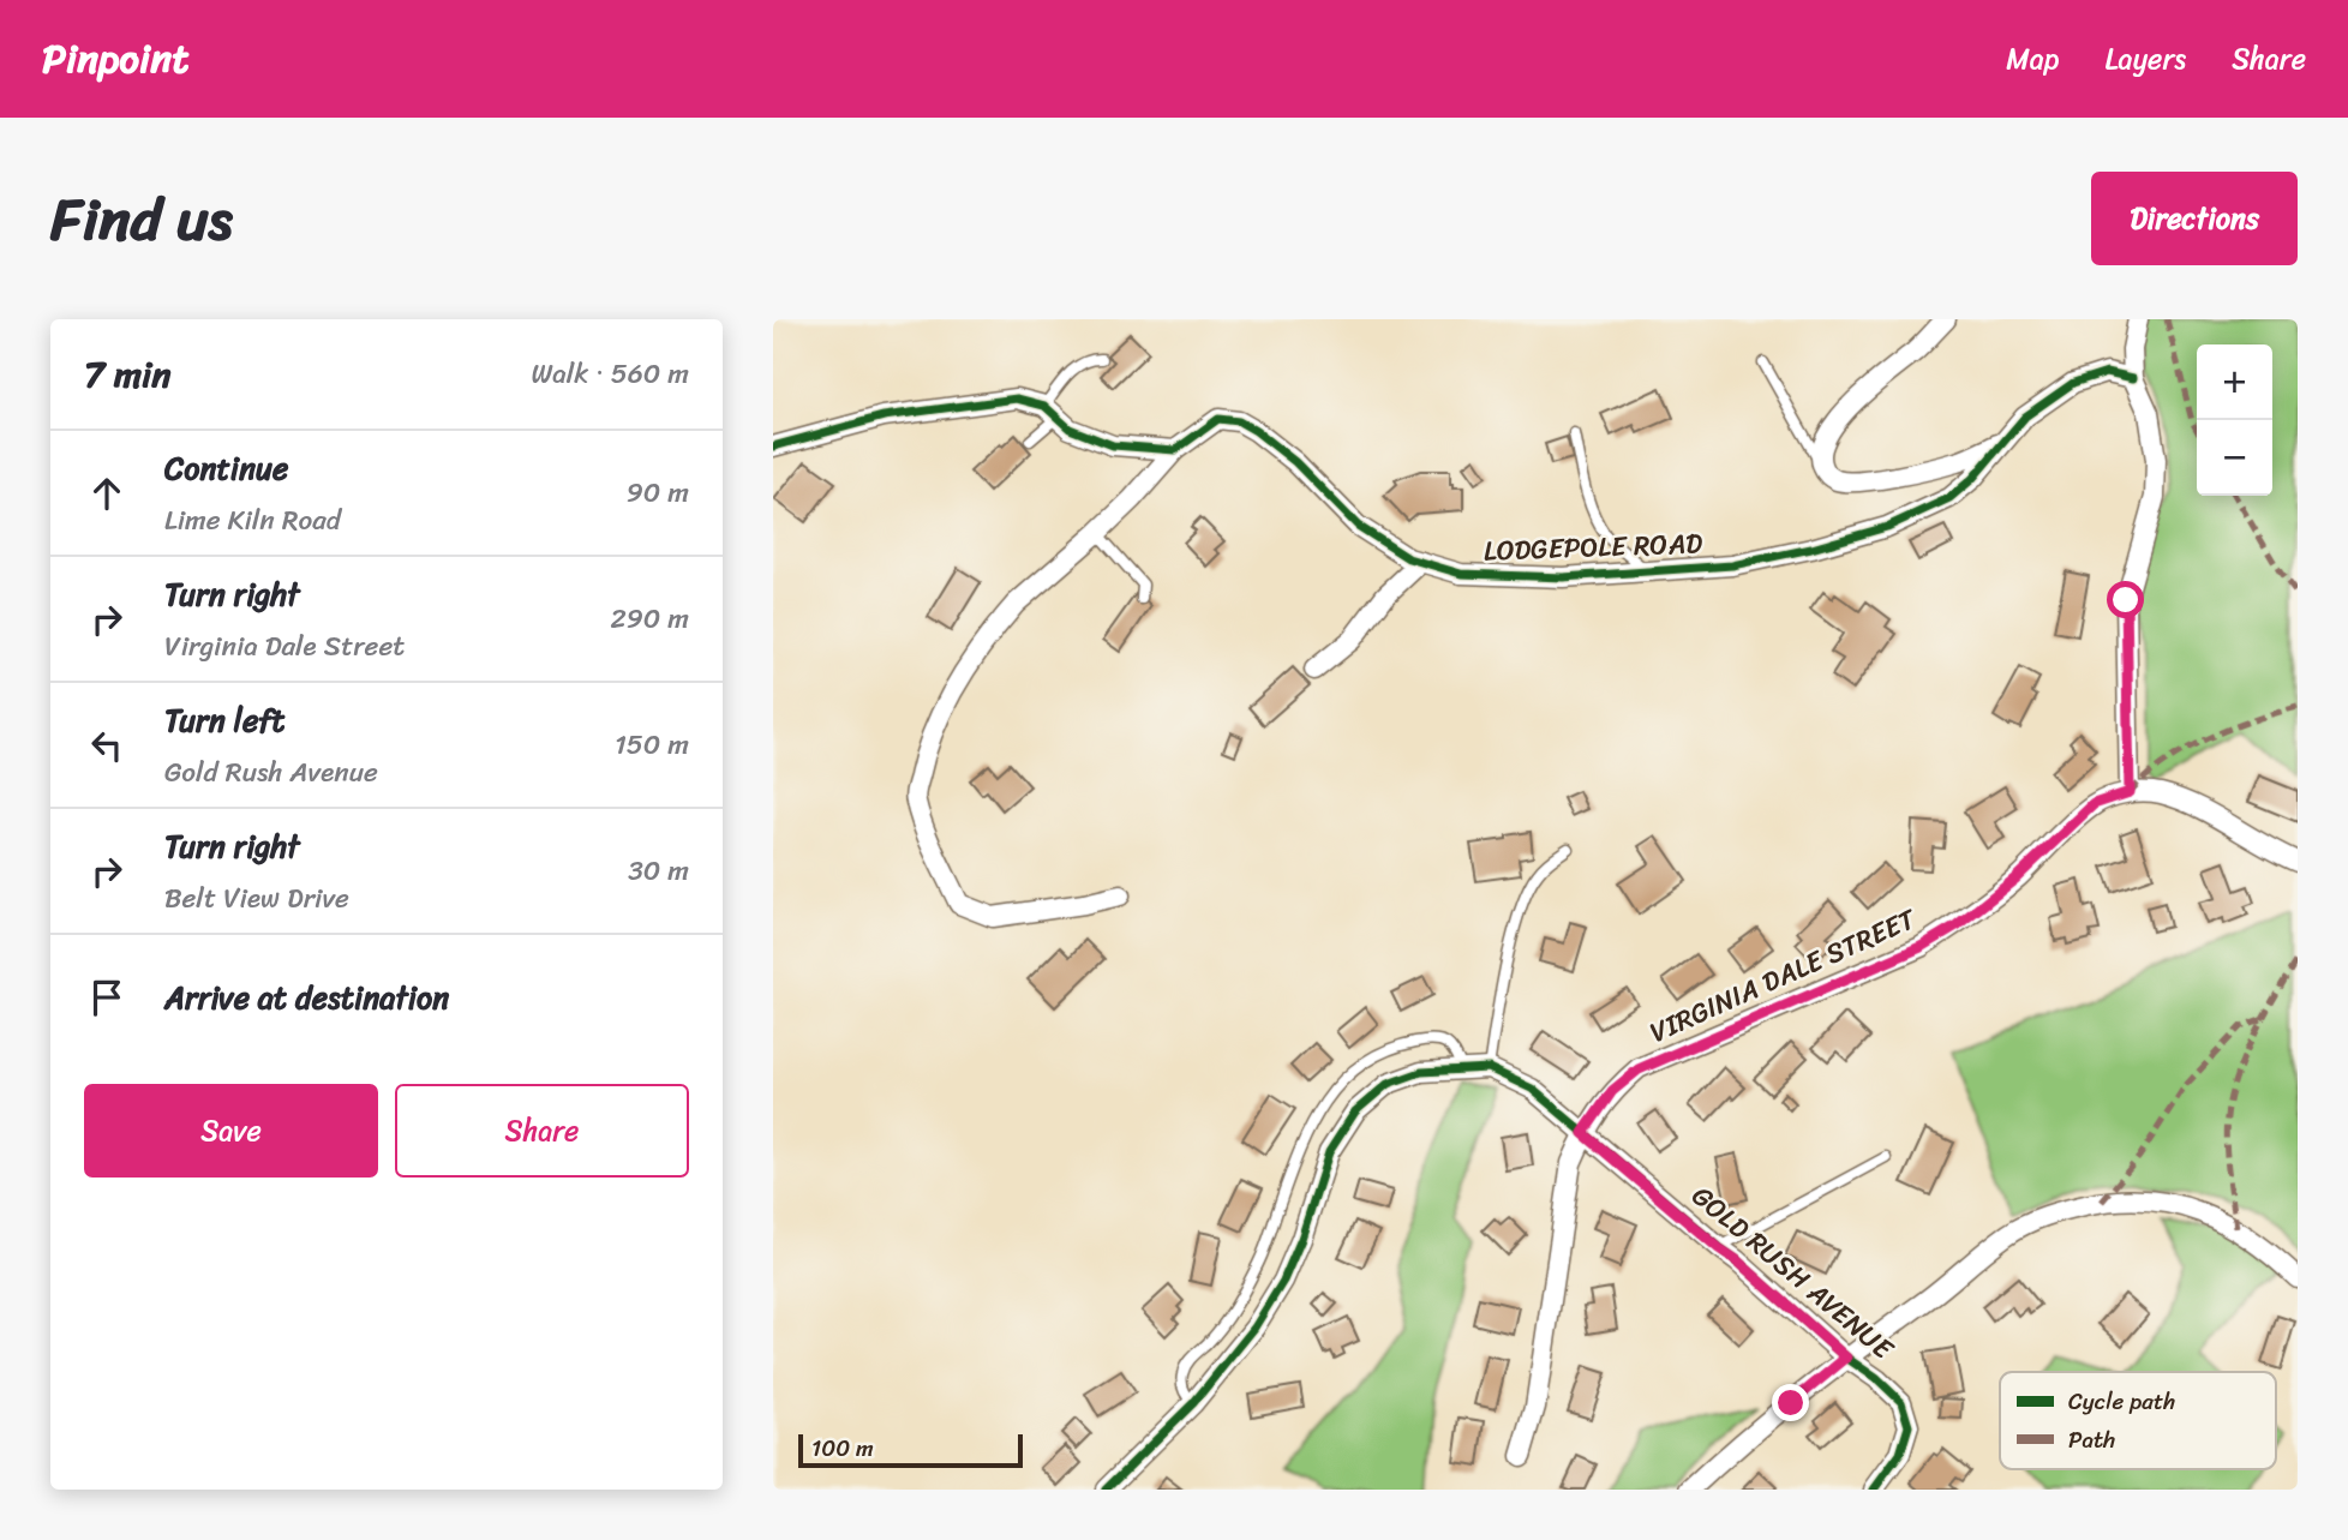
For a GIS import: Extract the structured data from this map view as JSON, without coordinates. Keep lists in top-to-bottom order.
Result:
{
  "streets": {
    "street": ["LODGEPOLE ROAD", "VIRGINIA DALE STREET", "GOLD RUSH AVENUE"]
  },
  "crossings": [
    ["VIRGINIA DALE STREET", "GOLD RUSH AVENUE"]
  ],
  "legend": ["Cycle path", "Path"],
  "scale_bar": "100 m",
  "page": {
    "header": "Pinpoint",
    "nav": ["Map", "Layers", "Share"],
    "title": "Find us",
    "buttons": [
      "Directions",
      ["Save", "Share"]
    ],
    "heading": ["7 min", "Walk · 560 m"],
    "map_buttons": ["+", "−"],
    "list": [
      ["Continue", "Lime Kiln Road", "90 m"],
      ["Turn right", "Virginia Dale Street", "290 m"],
      ["Turn left", "Gold Rush Avenue", "150 m"],
      ["Turn right", "Belt View Drive", "30 m"],
      "Arrive at destination"
    ],
    "scale": "100 m"
  }
}
